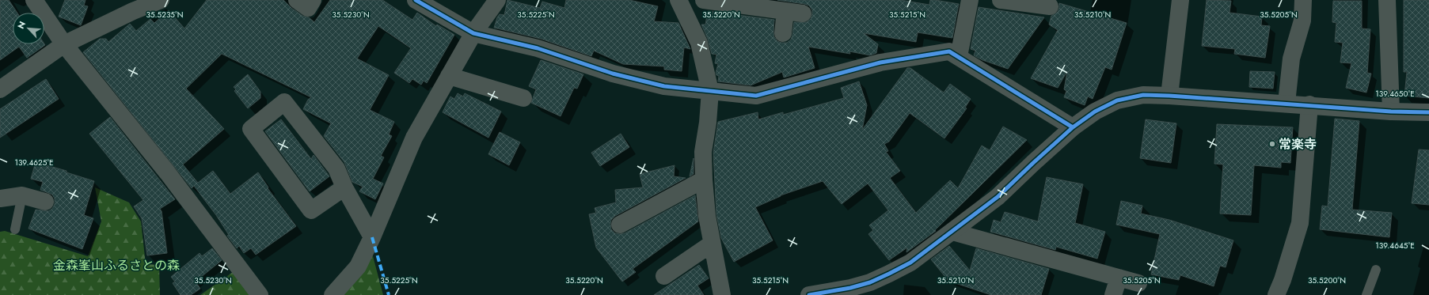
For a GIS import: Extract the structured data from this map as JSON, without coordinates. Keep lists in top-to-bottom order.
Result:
{
  "parks": ["金森峯山ふるさとの森"],
  "places": ["常楽寺"],
  "north": "top left",
  "coordinates": [
    "35.5235°N",
    "35.5230°N",
    "35.5225°N",
    "35.5220°N",
    "35.5215°N",
    "35.5210°N",
    "35.5205°N",
    "139.4650°E",
    "139.4625°E",
    "139.4645°E",
    "35.5200°N"
  ]
}
